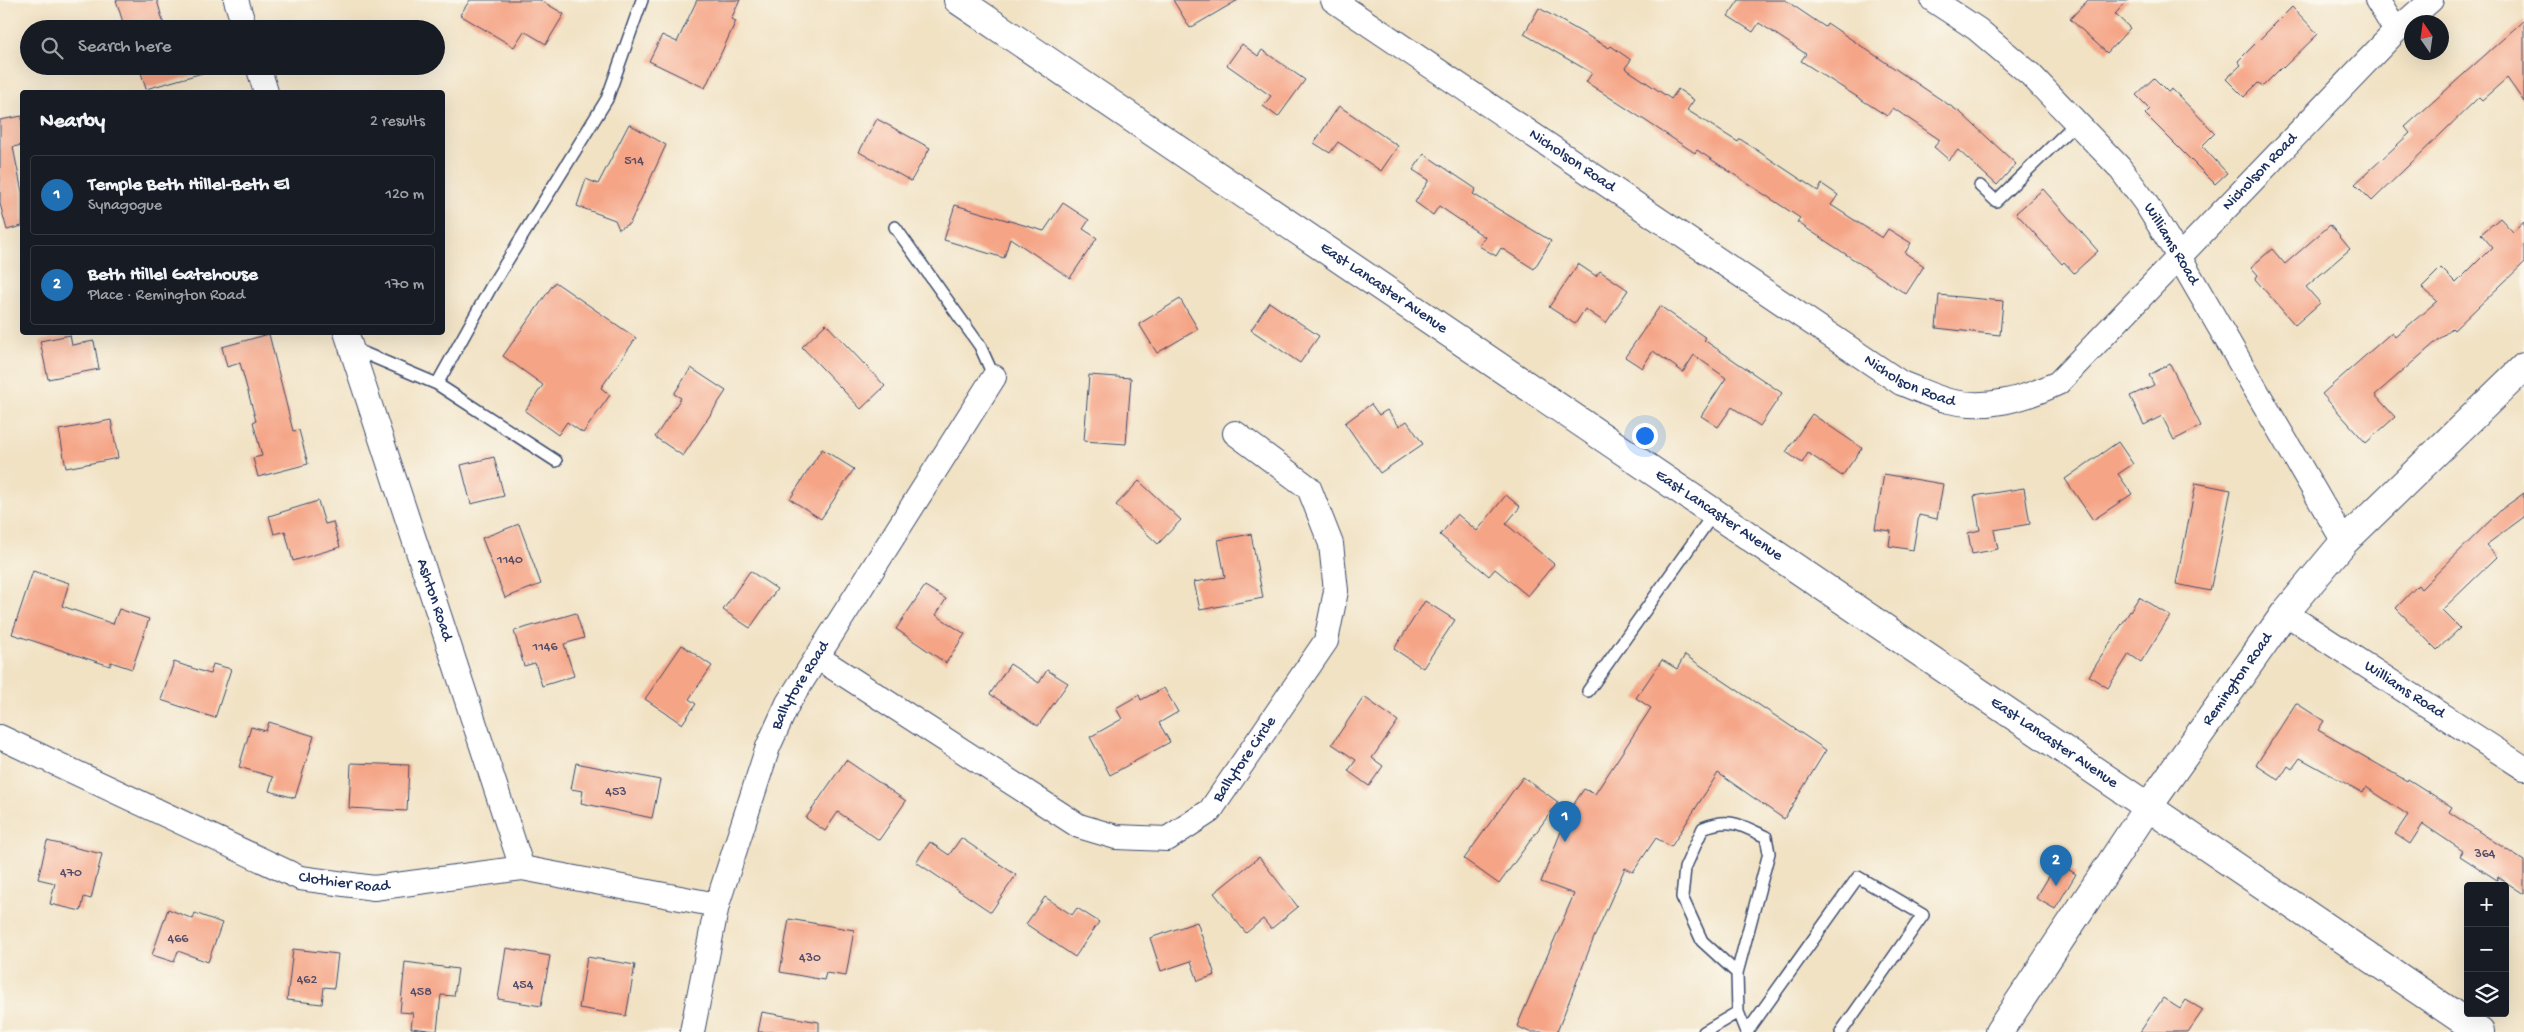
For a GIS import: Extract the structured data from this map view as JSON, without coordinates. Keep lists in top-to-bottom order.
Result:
{
  "streets": {
    "main road": ["East Lancaster Avenue", "Remington Road"],
    "street": [
      "Nicholson Road",
      "Williams Road",
      "Ashton Road",
      "Ballytore Road",
      "Ballytore Circle",
      "Clothier Road"
    ]
  },
  "crossings": [
    ["Nicholson Road", "Williams Road"],
    ["Williams Road", "Remington Road"],
    ["East Lancaster Avenue", "Remington Road"],
    ["Ashton Road", "Clothier Road"],
    ["Ballytore Road", "Ballytore Circle"],
    ["Ballytore Road", "Clothier Road"]
  ],
  "house_numbers": [
    "514",
    "1140",
    "1146",
    "453",
    "364",
    "470",
    "466",
    "430",
    "462",
    "454",
    "458"
  ],
  "north": "top",
  "page": {
    "search": "Search here",
    "heading": ["Nearby", "2 results"],
    "list": [
      {
        "mark": "1",
        "name": "Temple Beth Hillel-Beth El",
        "note": "Synagogue",
        "value": "120 m"
      },
      {
        "mark": "2",
        "name": "Beth Hillel Gatehouse",
        "note": "Place · Remington Road",
        "value": "170 m"
      }
    ],
    "pins": ["1", "2"],
    "map_buttons": ["+", "−"]
  }
}
